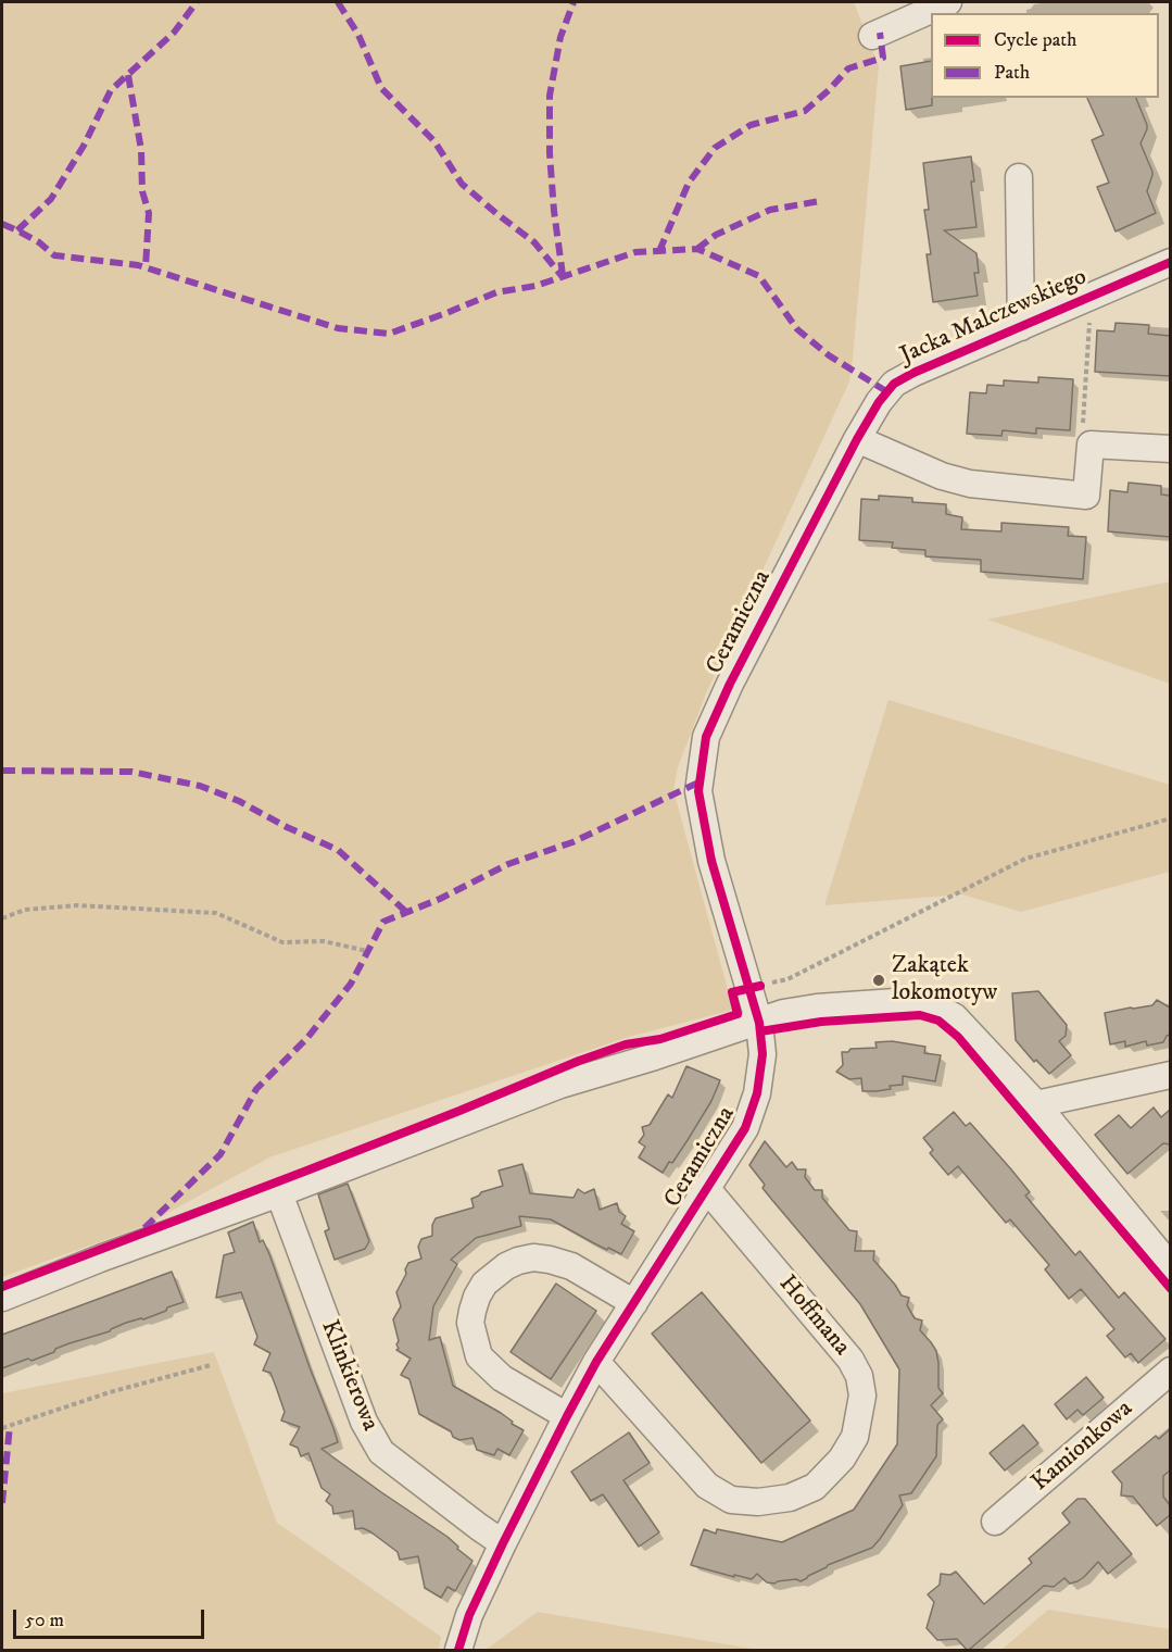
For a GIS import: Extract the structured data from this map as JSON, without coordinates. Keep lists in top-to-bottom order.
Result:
{
  "streets": {
    "street": [
      "Jacka Malczewskiego",
      "Ceramiczna",
      "Hoffmana",
      "Klinkierowa",
      "Kamionkowa"
    ]
  },
  "crossings": [
    ["Jacka Malczewskiego", "Ceramiczna"],
    ["Ceramiczna", "Hoffmana"],
    ["Ceramiczna", "Klinkierowa"]
  ],
  "places": ["Zakątek lokomotyw"],
  "legend": ["Cycle path", "Path"],
  "scale_bar": "50 m"
}
